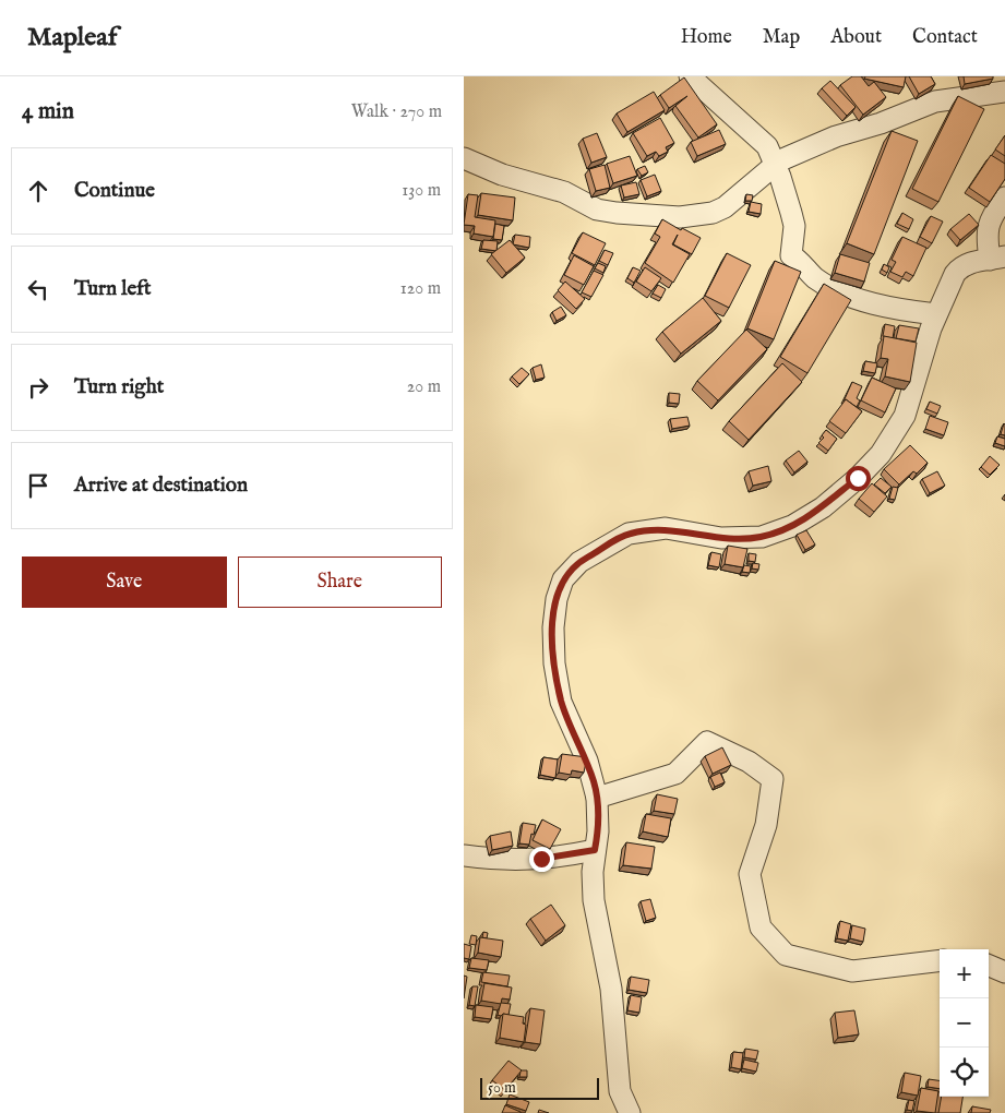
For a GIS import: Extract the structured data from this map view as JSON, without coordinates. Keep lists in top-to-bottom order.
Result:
{
  "scale_bar": "50 m",
  "page": {
    "header": "Mapleaf",
    "nav": [
      "Home",
      "Map",
      "About",
      "Contact"
    ],
    "heading": ["4 min", "Walk · 270 m"],
    "list": [
      ["Continue", "130 m"],
      ["Turn left", "120 m"],
      ["Turn right", "20 m"],
      "Arrive at destination"
    ],
    "buttons": ["Save", "Share"],
    "map_buttons": ["+", "−"],
    "scale": "50 m"
  }
}
